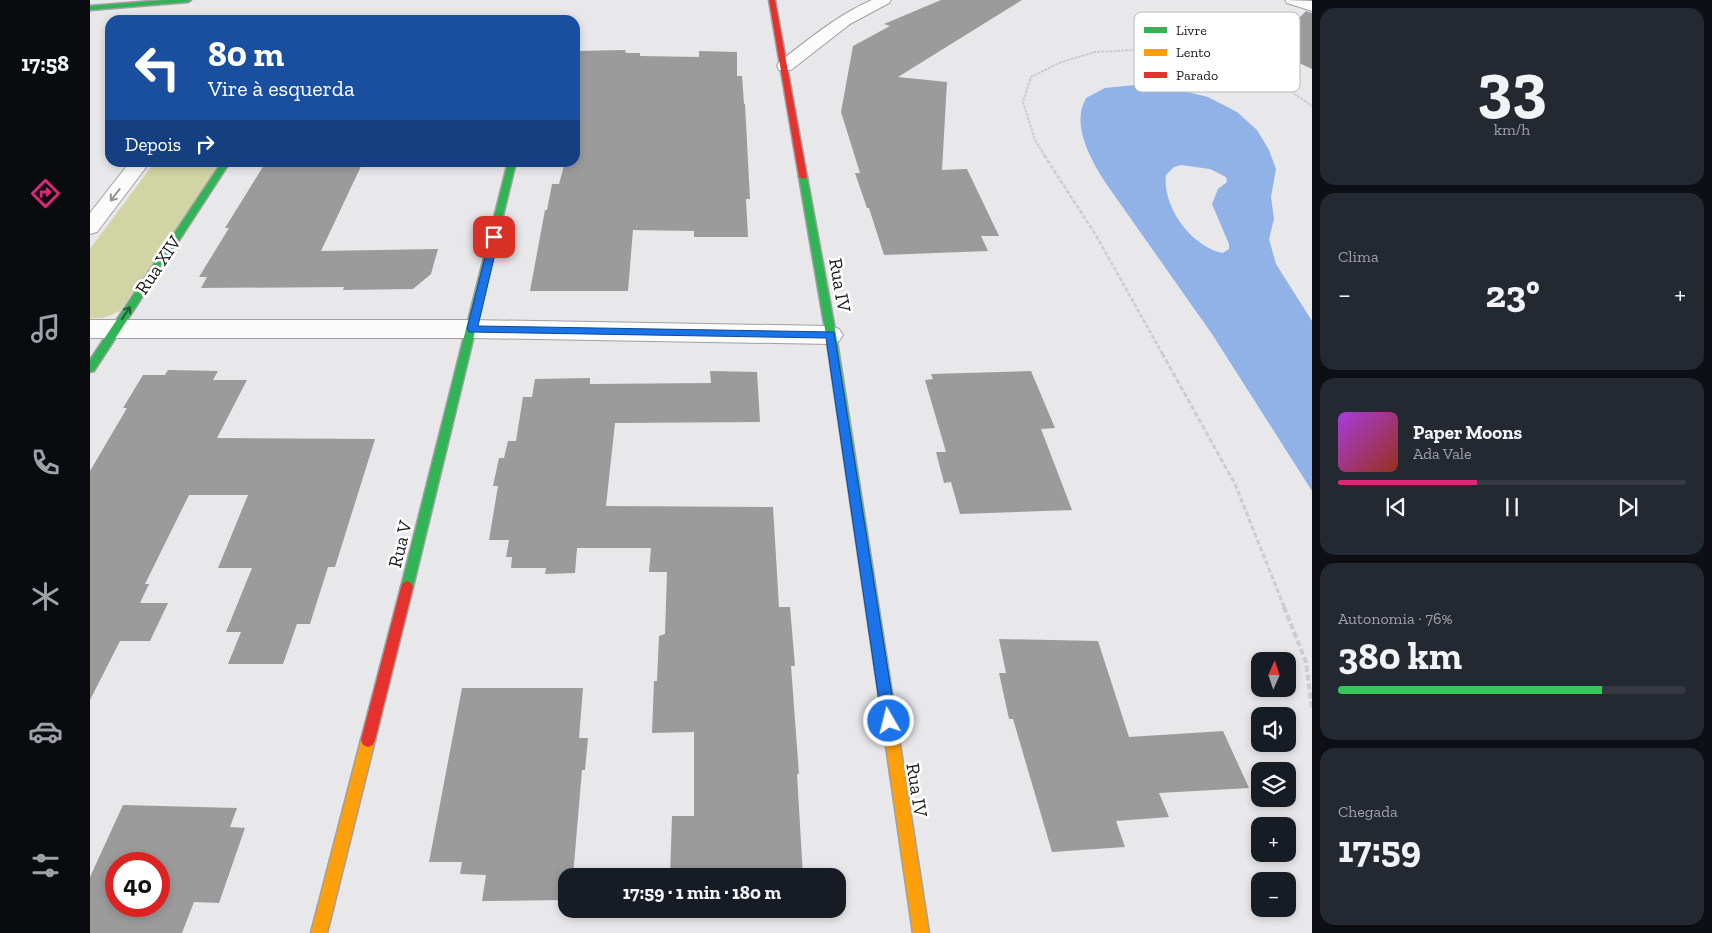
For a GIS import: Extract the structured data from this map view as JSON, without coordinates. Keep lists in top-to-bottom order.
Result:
{
  "streets": {
    "street": ["Rua XIV", "Rua IV", "Rua V"]
  },
  "legend": ["Livre", "Lento", "Parado"],
  "north": "top",
  "page": {
    "tabs": "17:58",
    "tile": [
      ["33", "km/h"],
      "Clima",
      ["Autonomia · 76%", "380 km"],
      ["Chegada", "17:59"]
    ],
    "turn": ["80 m", "Vire à esquerda"],
    "then": "Depois",
    "heat": ["−", "23°", "+"],
    "song": ["Paper Moons", "Ada Vale"],
    "map_buttons": ["+", "−"],
    "limit": "40",
    "trip": "17:59 · 1 min · 180 m"
  }
}
